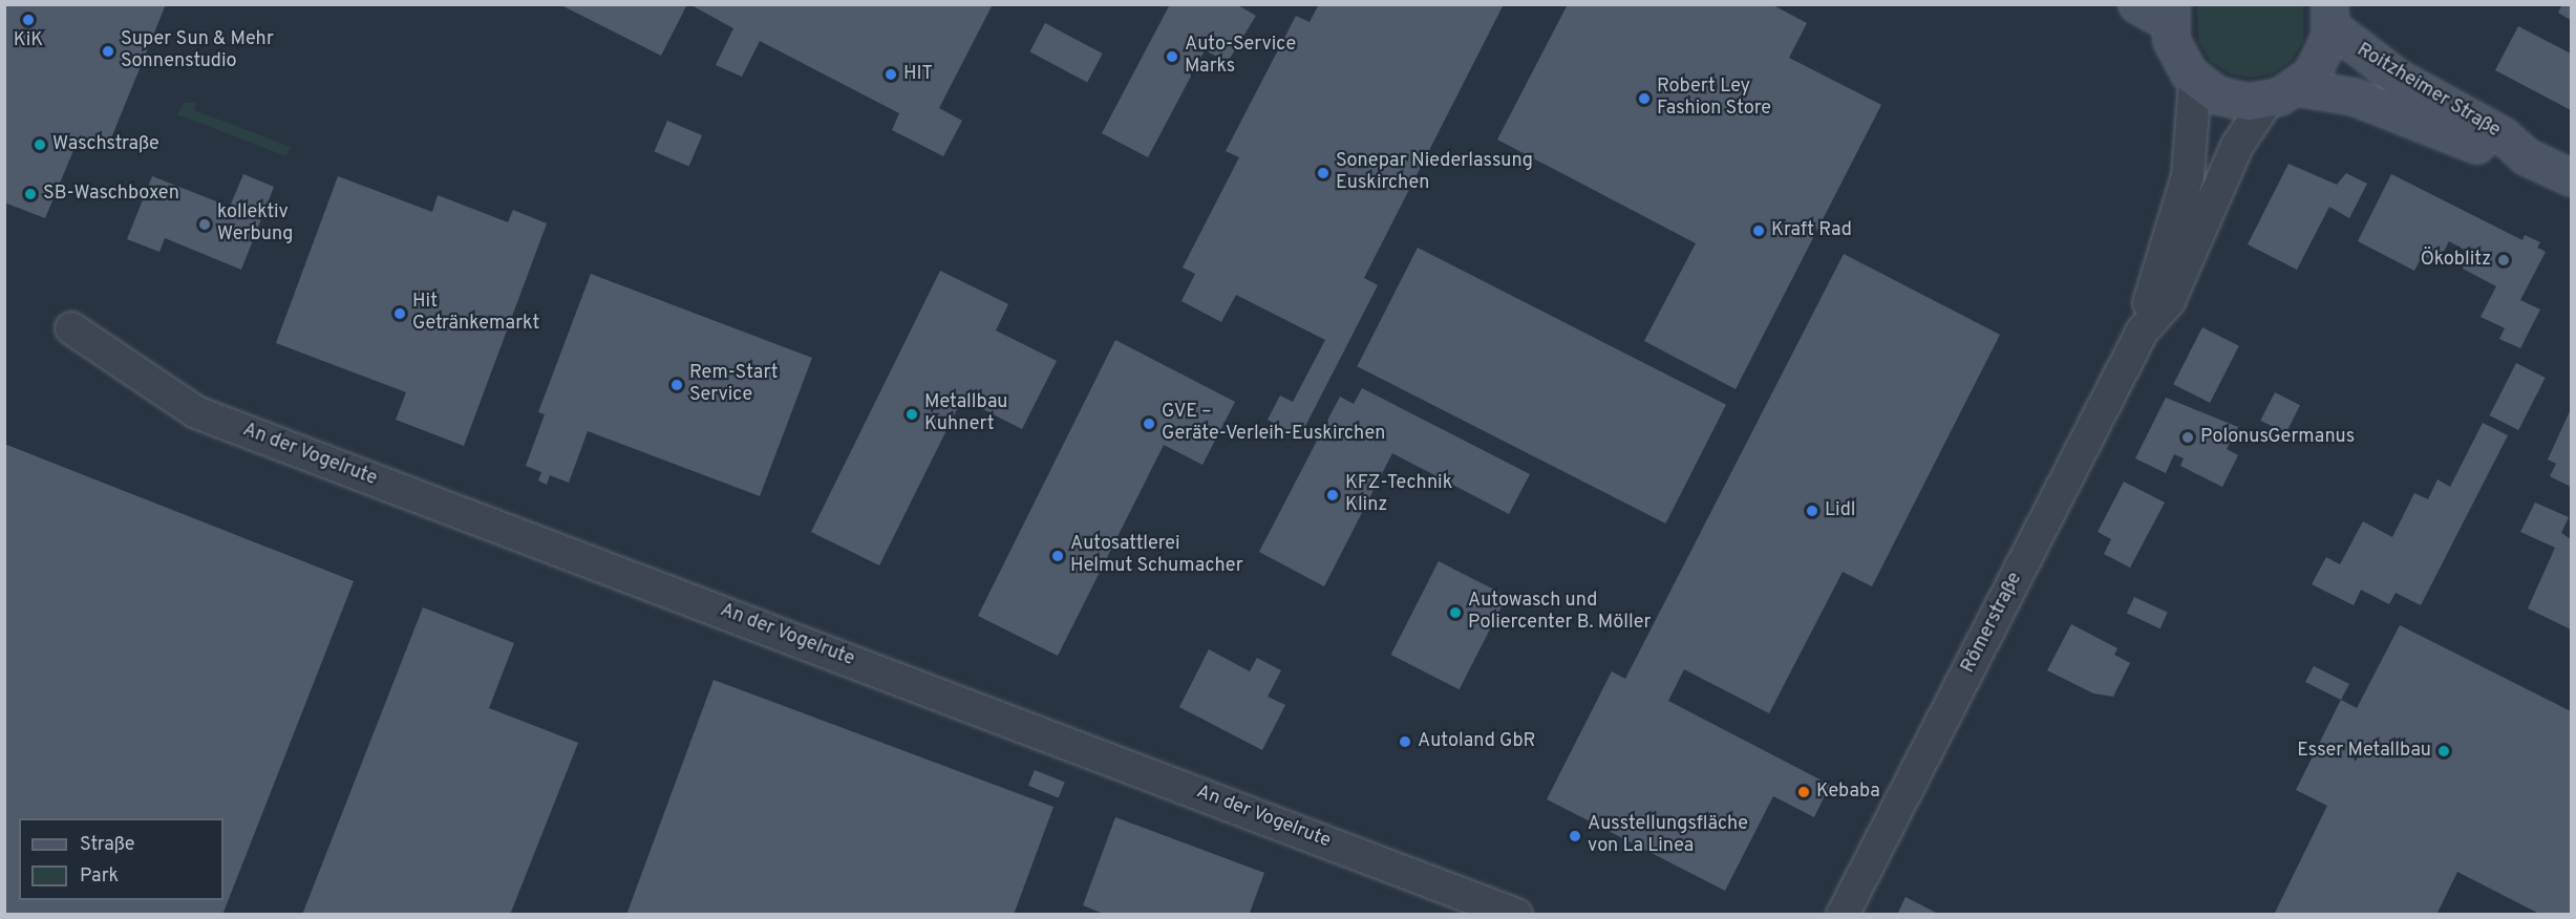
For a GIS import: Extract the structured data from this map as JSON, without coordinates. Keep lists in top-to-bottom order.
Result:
{
  "streets": {
    "street": ["Roitzheimer Straße", "An der Vogelrute", "Römerstraße"]
  },
  "crossings": [
    ["Roitzheimer Straße", "Römerstraße"]
  ],
  "places": [
    "KiK",
    "Super Sun & Mehr Sonnenstudio",
    "Auto-Service Marks",
    "HIT",
    "Robert Ley Fashion Store",
    "Waschstraße",
    "Sonepar Niederlassung Euskirchen",
    "SB-Waschboxen",
    "kollektiv Werbung",
    "Kraft Rad",
    "Ökoblitz",
    "Hit Getränkemarkt",
    "Rem-Start Service",
    "Metallbau Kuhnert",
    "GVE – Geräte-Verleih-Euskirchen",
    "PolonusGermanus",
    "KFZ-Technik Klinz",
    "Lidl",
    "Autosattlerei Helmut Schumacher",
    "Autowasch und Poliercenter B. Möller",
    "Autoland GbR",
    "Esser Metallbau",
    "Kebaba",
    "Ausstellungsfläche von La Linea"
  ],
  "legend": ["Straße", "Park"]
}
